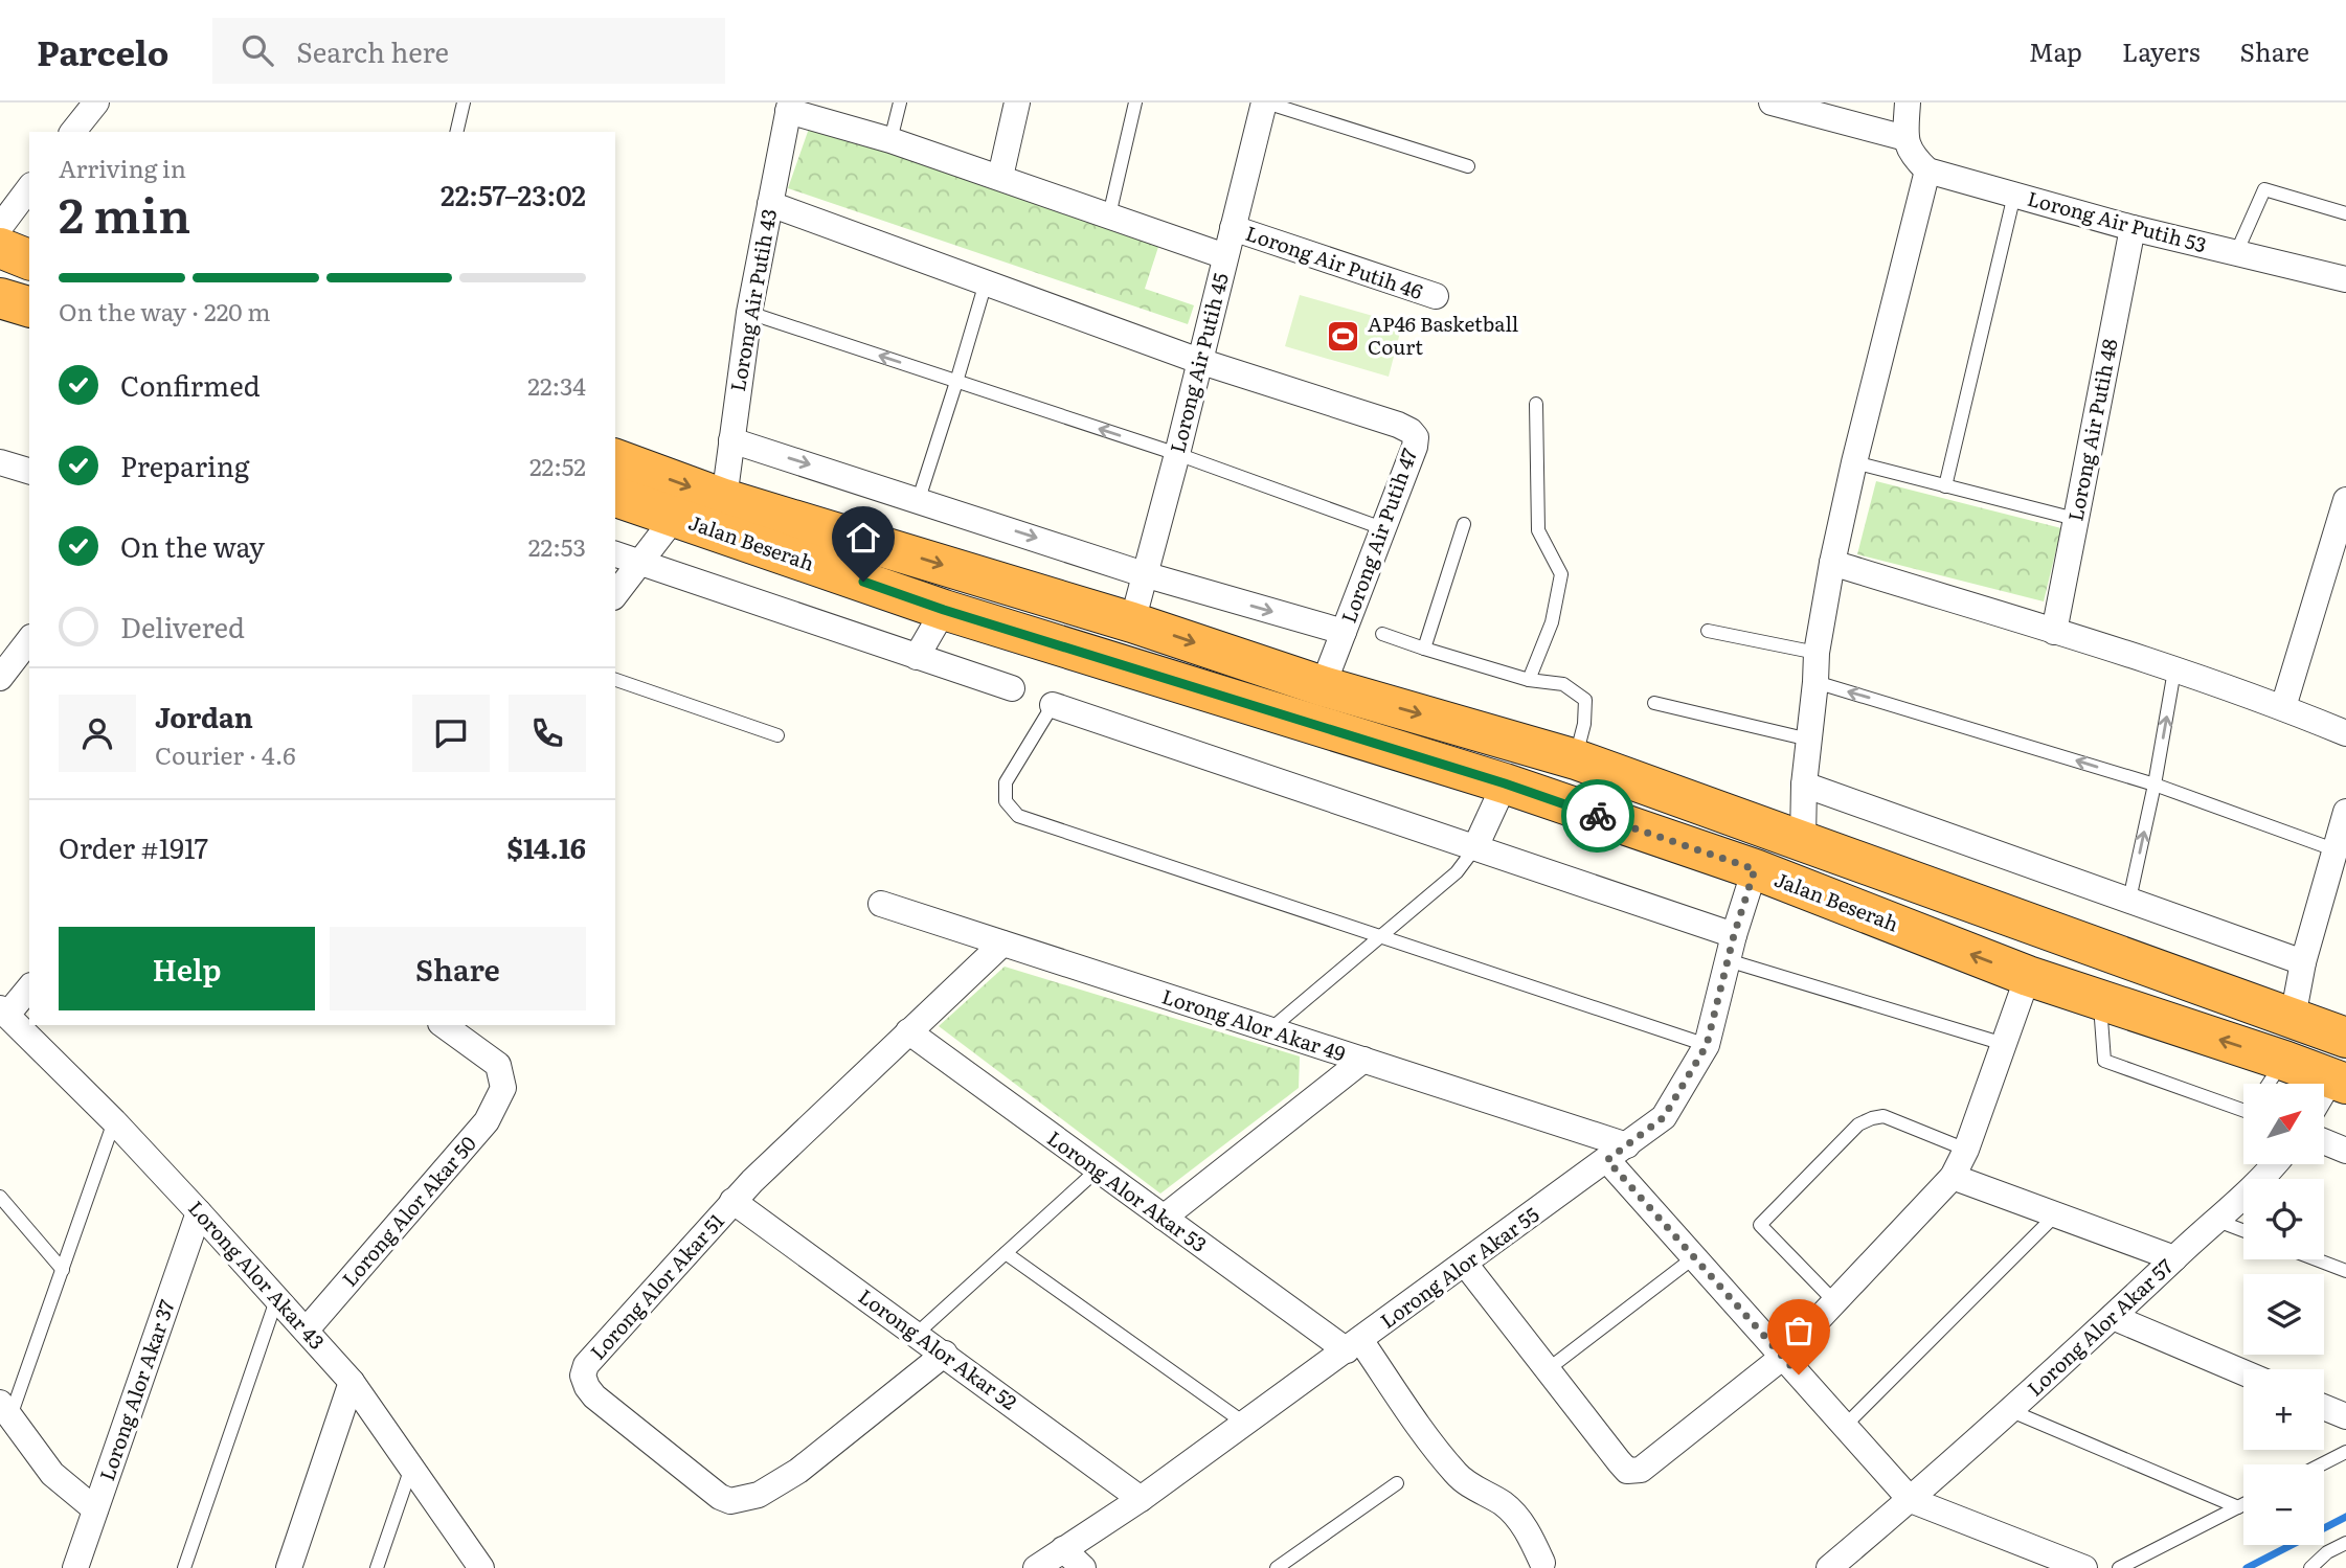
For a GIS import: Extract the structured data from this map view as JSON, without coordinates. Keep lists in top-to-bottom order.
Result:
{
  "streets": {
    "highway": ["Jalan Beserah"],
    "street": [
      "Lorong Air Putih 53",
      "Lorong Air Putih 46",
      "Lorong Air Putih 43",
      "Lorong Air Putih 45",
      "Lorong Air Putih 48",
      "Lorong Air Putih 47",
      "Lorong Alor Akar 49",
      "Lorong Alor Akar 53",
      "Lorong Alor Akar 50",
      "Lorong Alor Akar 55",
      "Lorong Alor Akar 43",
      "Lorong Alor Akar 51",
      "Lorong Alor Akar 57",
      "Lorong Alor Akar 52",
      "Lorong Alor Akar 37"
    ]
  },
  "crossings": [
    ["Lorong Air Putih 53", "Lorong Air Putih 48"],
    ["Lorong Air Putih 46", "Lorong Air Putih 45"],
    ["Lorong Air Putih 43", "Jalan Beserah"],
    ["Lorong Air Putih 45", "Lorong Air Putih 47"],
    ["Lorong Air Putih 45", "Jalan Beserah"],
    ["Lorong Air Putih 47", "Jalan Beserah"],
    ["Jalan Beserah", "Lorong Alor Akar 55"],
    ["Lorong Alor Akar 49", "Lorong Alor Akar 55"],
    ["Lorong Alor Akar 49", "Lorong Alor Akar 51"],
    ["Lorong Alor Akar 53", "Lorong Alor Akar 55"],
    ["Lorong Alor Akar 53", "Lorong Alor Akar 51"],
    ["Lorong Alor Akar 50", "Lorong Alor Akar 43"],
    ["Lorong Alor Akar 55", "Lorong Alor Akar 52"],
    ["Lorong Alor Akar 43", "Lorong Alor Akar 37"],
    ["Lorong Alor Akar 51", "Lorong Alor Akar 52"]
  ],
  "places": {
    "sports": ["AP46 Basketball Court"]
  },
  "north": "top right",
  "page": {
    "header": "Parcelo",
    "search": "Search here",
    "nav": ["Map", "Layers", "Share"],
    "heading": ["2 min", "Arriving in", "22:57–23:02"],
    "panel": [
      "Jordan",
      "Courier · 4.6",
      "Order #1917",
      "$14.16"
    ],
    "bar": "On the way · 220 m",
    "list": [
      ["Confirmed", "22:34"],
      ["Preparing", "22:52"],
      ["On the way", "22:53"],
      "Delivered"
    ],
    "buttons": ["Help", "Share"],
    "map_buttons": ["+", "−"]
  }
}
